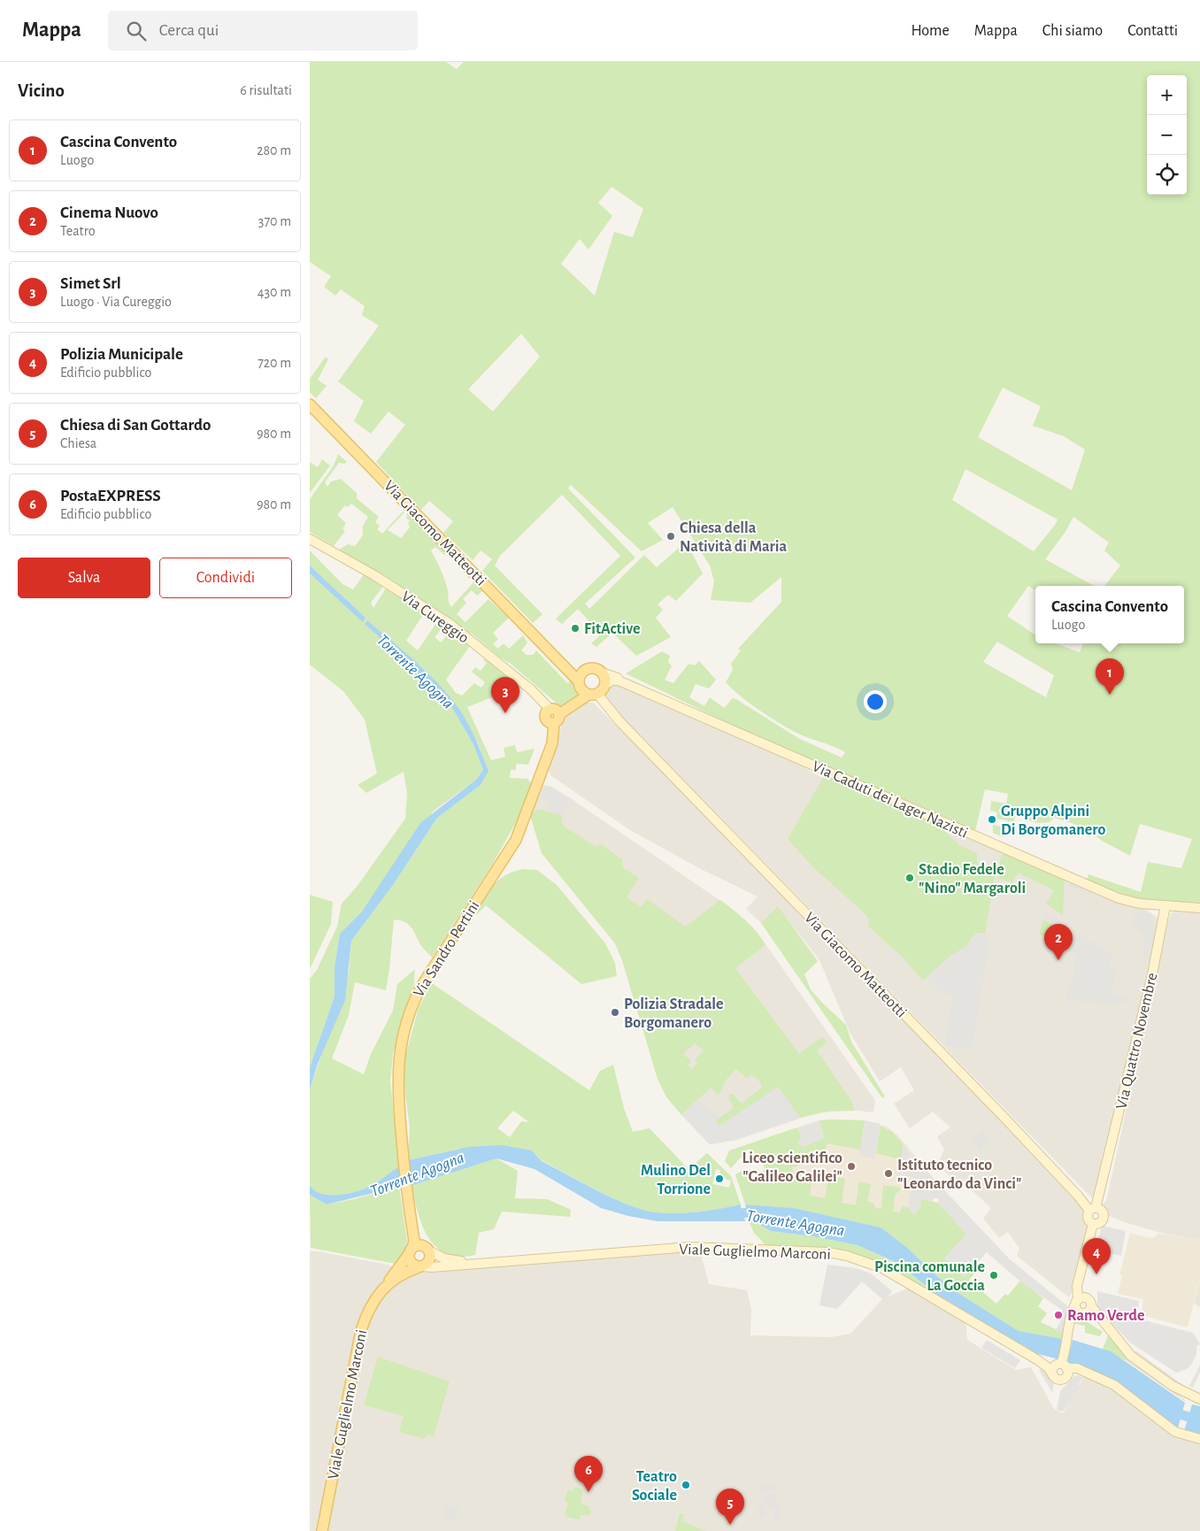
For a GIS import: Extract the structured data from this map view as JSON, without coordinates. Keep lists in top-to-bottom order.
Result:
{
  "streets": {
    "main road": [
      "Via Giacomo Matteotti",
      "Via Cureggio",
      "Via Caduti dei Lager Nazisti",
      "Via Sandro Pertini",
      "Via Quattro Novembre",
      "Viale Guglielmo Marconi"
    ]
  },
  "crossings": [
    ["Via Giacomo Matteotti", "Via Caduti dei Lager Nazisti"],
    ["Via Giacomo Matteotti", "Via Quattro Novembre"],
    ["Via Cureggio", "Via Sandro Pertini"],
    ["Via Caduti dei Lager Nazisti", "Via Quattro Novembre"],
    ["Via Sandro Pertini", "Viale Guglielmo Marconi"]
  ],
  "water": ["Torrente Agogna"],
  "places": [
    "Chiesa della Natività di Maria",
    "FitActive",
    "Gruppo Alpini Di Borgomanero",
    "Stadio Fedele \"Nino\" Margaroli",
    "Polizia Stradale Borgomanero",
    "Liceo scientifico \"Galileo Galilei\"",
    "Istituto tecnico \"Leonardo da Vinci\"",
    "Mulino Del Torrione",
    "Piscina comunale La Goccia",
    "Ramo Verde",
    "Teatro Sociale"
  ],
  "page": {
    "header": "Mappa",
    "search": "Cerca qui",
    "nav": [
      "Home",
      "Mappa",
      "Chi siamo",
      "Contatti"
    ],
    "heading": ["Vicino", "6 risultati"],
    "map_buttons": ["+", "−"],
    "list": [
      {
        "mark": "1",
        "name": "Cascina Convento",
        "note": "Luogo",
        "value": "280 m"
      },
      {
        "mark": "2",
        "name": "Cinema Nuovo",
        "note": "Teatro",
        "value": "370 m"
      },
      {
        "mark": "3",
        "name": "Simet Srl",
        "note": "Luogo · Via Cureggio",
        "value": "430 m"
      },
      {
        "mark": "4",
        "name": "Polizia Municipale",
        "note": "Edificio pubblico",
        "value": "720 m"
      },
      {
        "mark": "5",
        "name": "Chiesa di San Gottardo",
        "note": "Chiesa",
        "value": "980 m"
      },
      {
        "mark": "6",
        "name": "PostaEXPRESS",
        "note": "Edificio pubblico",
        "value": "980 m"
      }
    ],
    "buttons": ["Salva", "Condividi"],
    "popup": ["Cascina Convento", "Luogo"],
    "pins": [
      "1",
      "3",
      "2",
      "4",
      "6",
      "5"
    ]
  }
}
